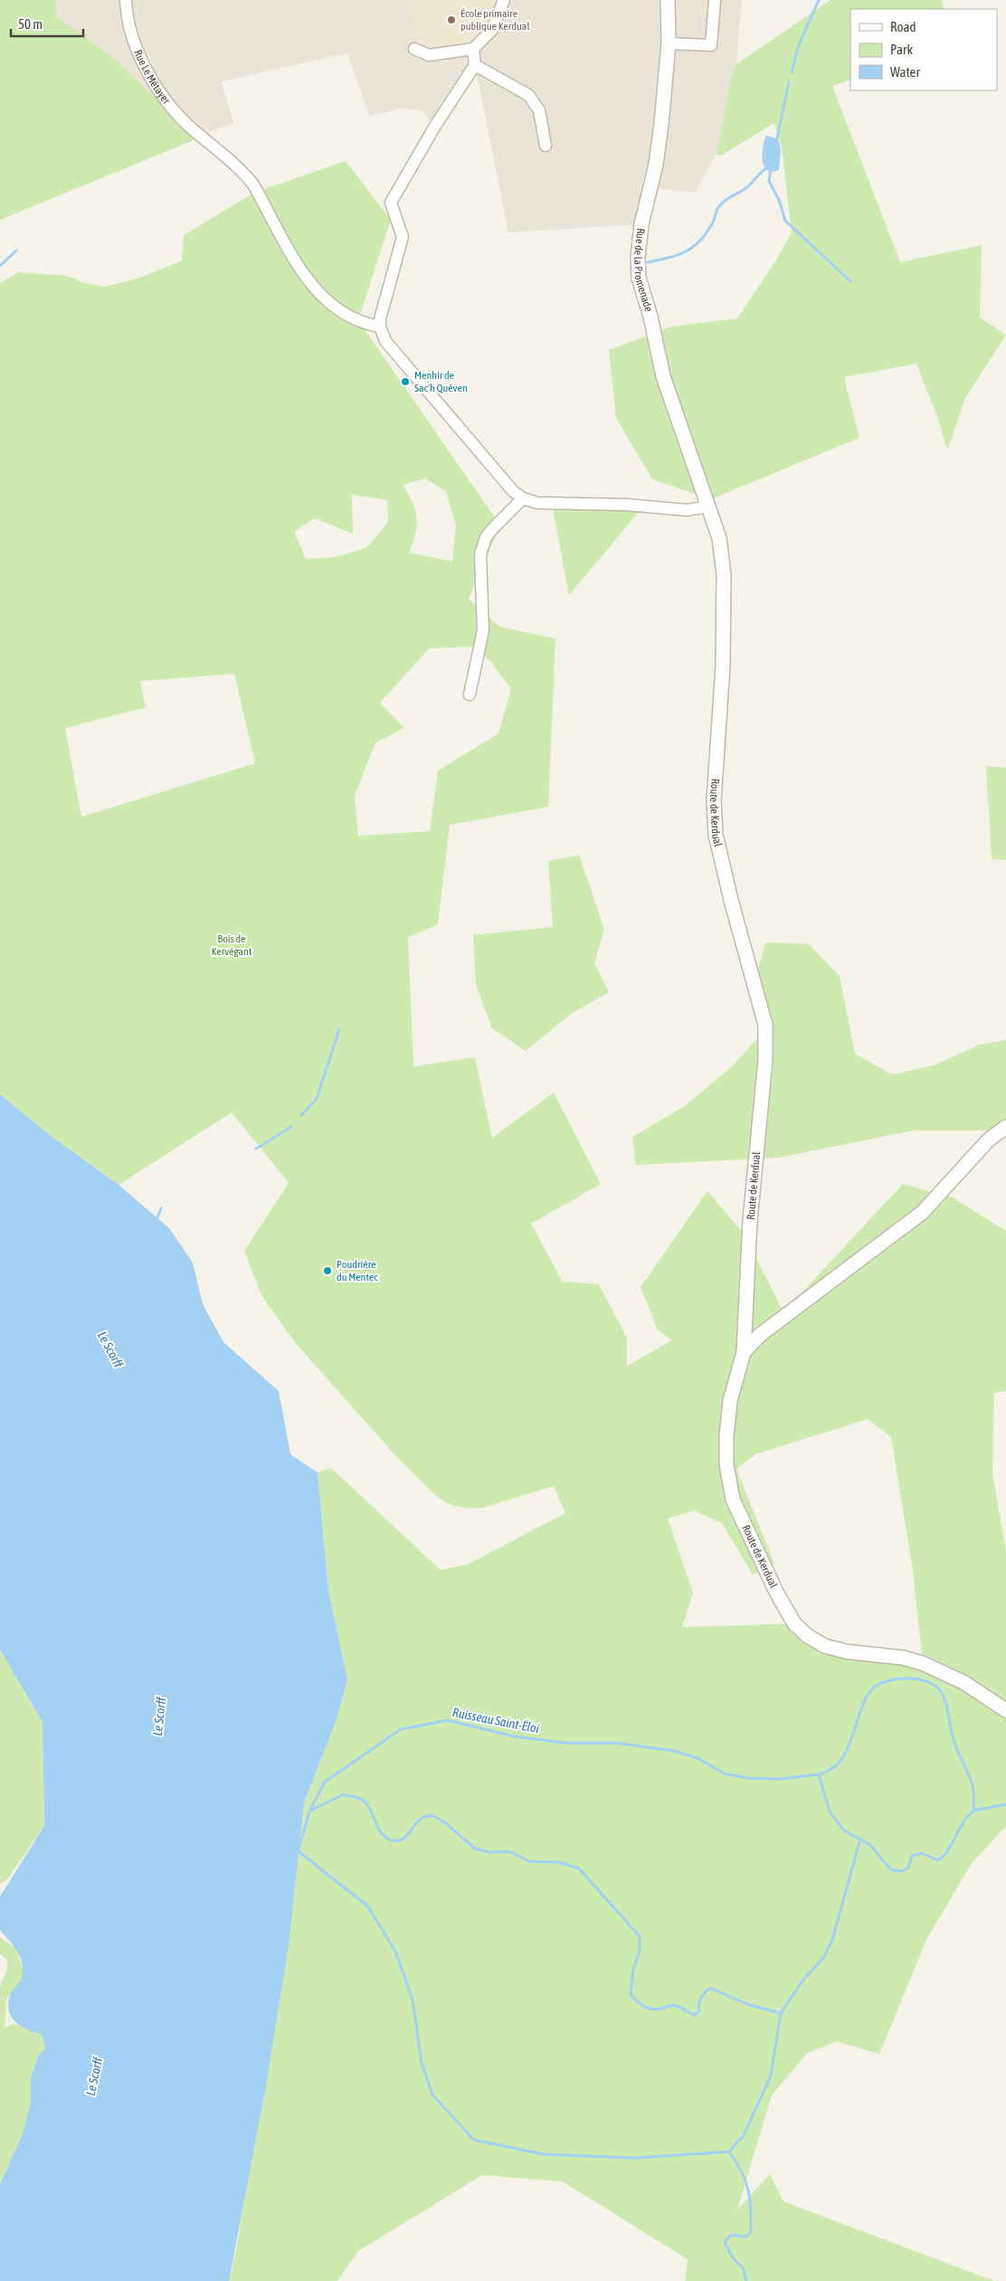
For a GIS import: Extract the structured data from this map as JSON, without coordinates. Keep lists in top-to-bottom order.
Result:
{
  "streets": {
    "street": ["Rue Le Métayer", "Rue de la Promenade", "Route de Kerdual"]
  },
  "crossings": [
    ["Rue de la Promenade", "Route de Kerdual"]
  ],
  "water": ["Le Scorff", "Ruisseau Saint-Éloi"],
  "parks": ["Bois de Kervégant"],
  "places": ["École primaire publique Kerdual", "Menhir de Sac'h Quéven", "Poudrière du Mentec"],
  "legend": ["Road", "Park", "Water"],
  "scale_bar": "50 m"
}
